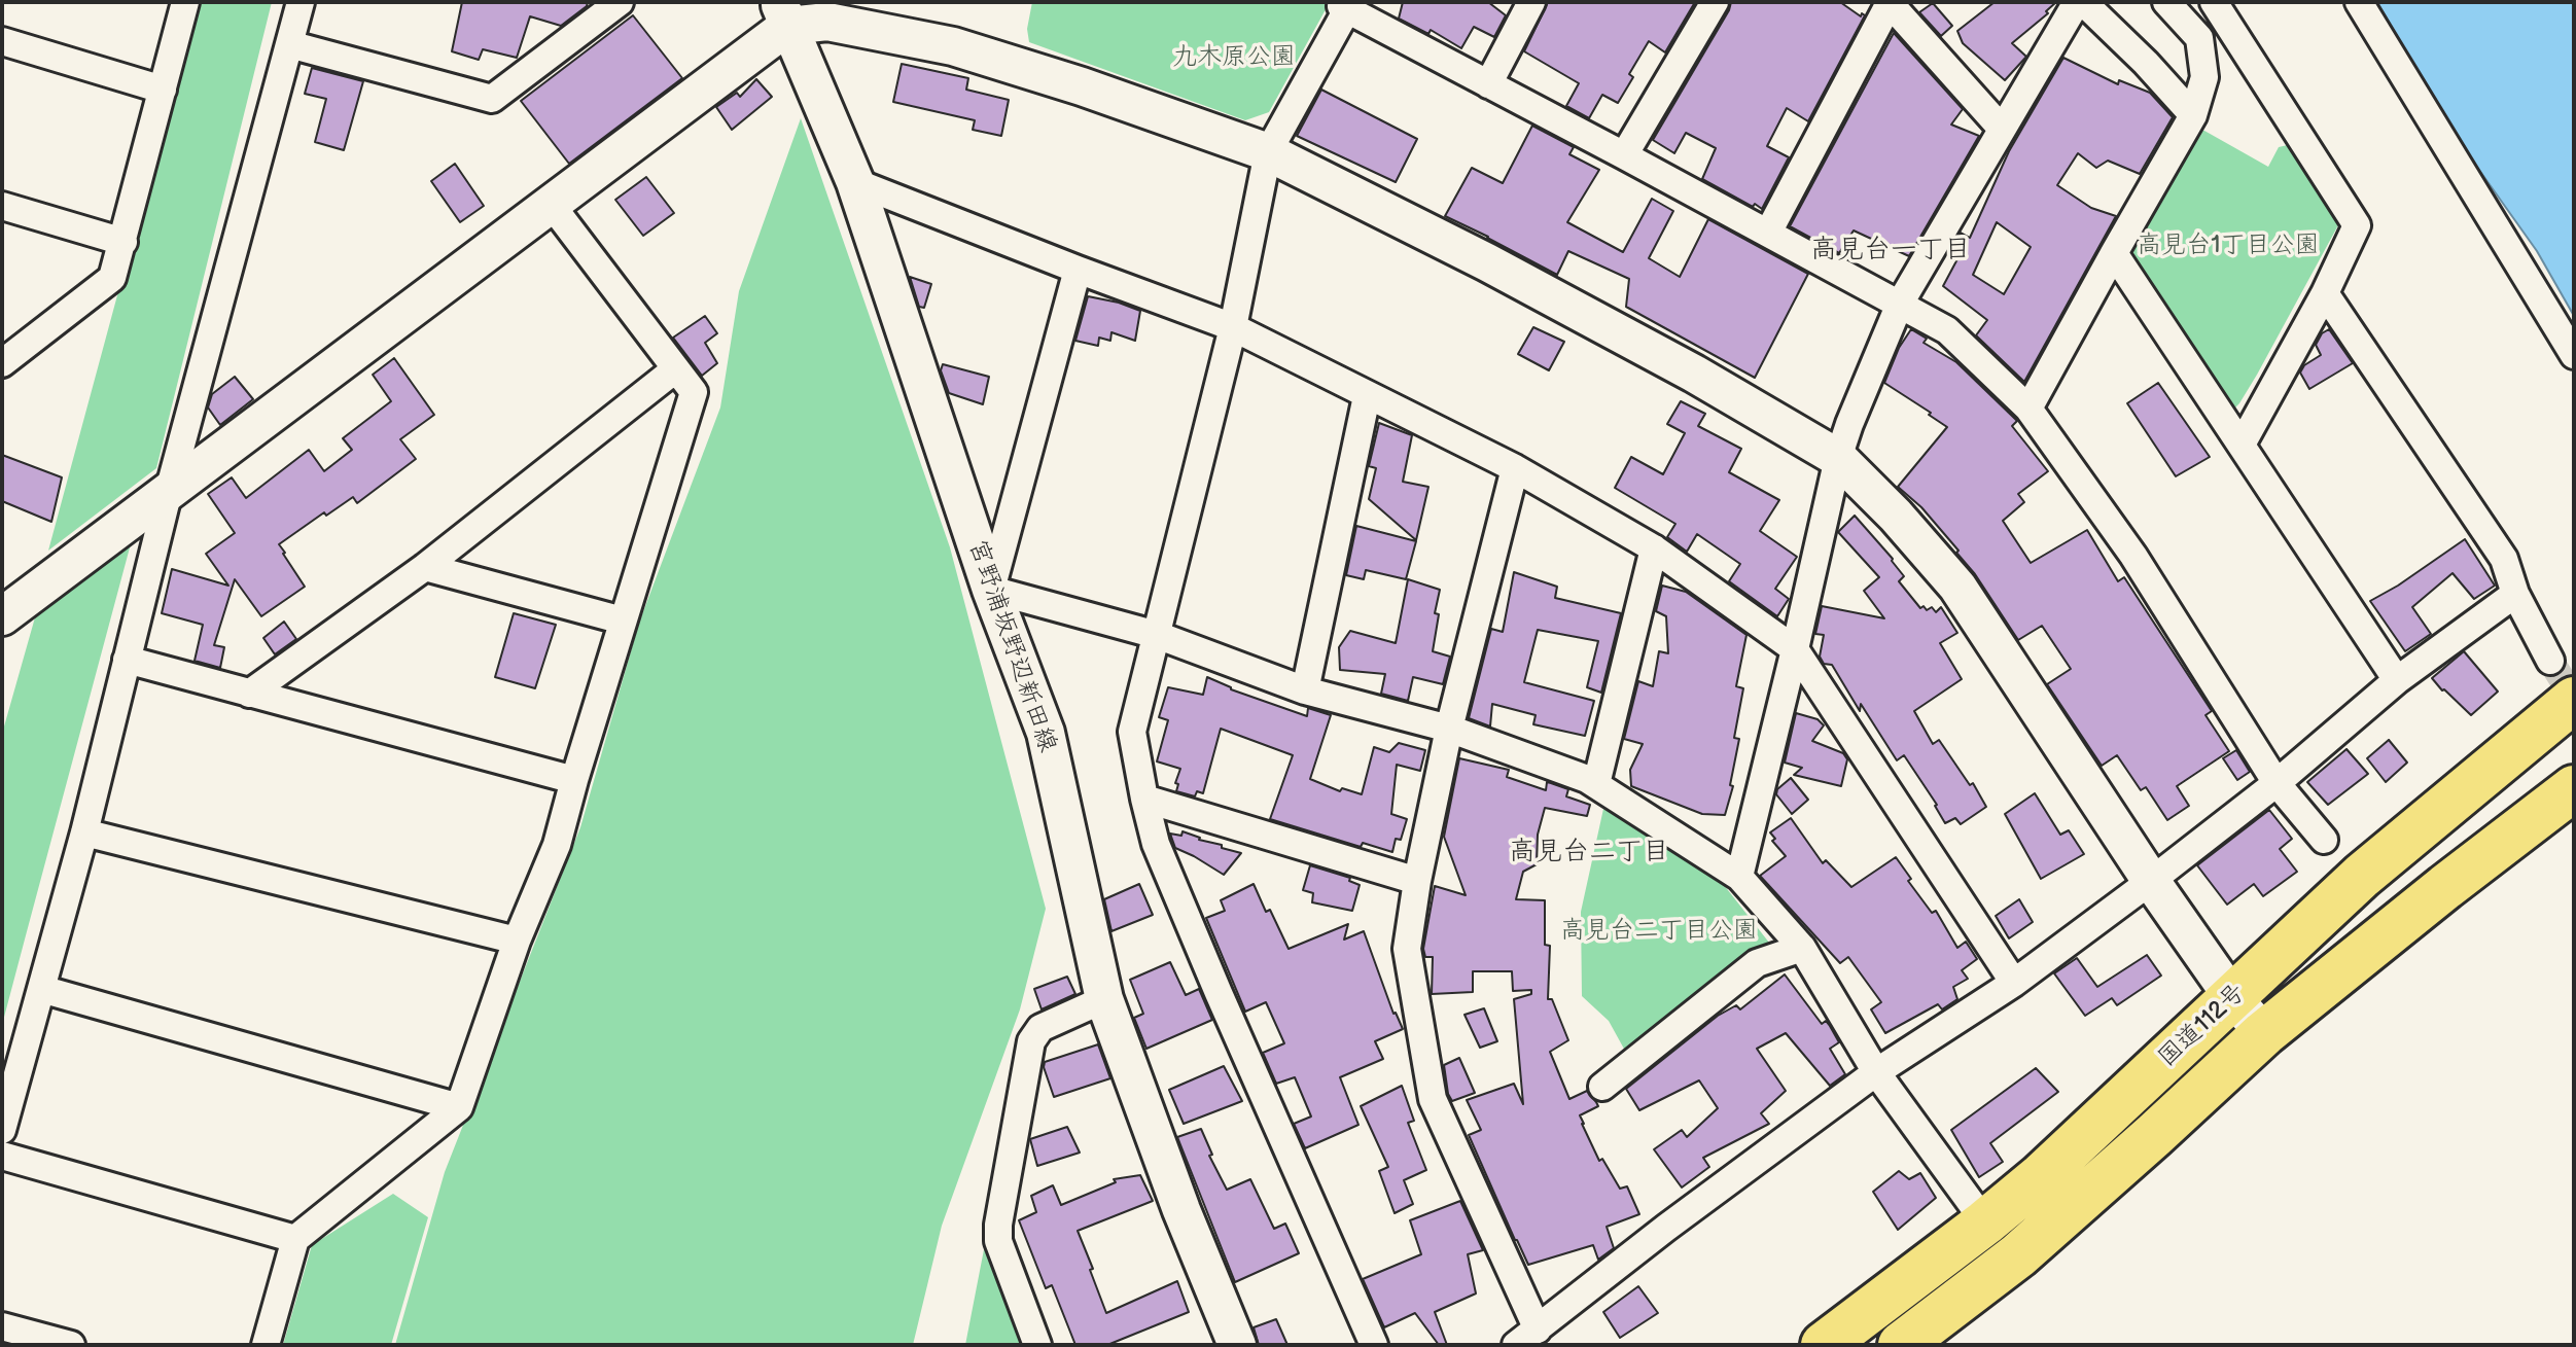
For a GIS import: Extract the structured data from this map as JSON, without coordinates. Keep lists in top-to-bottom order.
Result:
{
  "streets": {
    "highway": ["国道112号"],
    "street": ["宮野浦坂野辺新田線"]
  },
  "districts": ["高見台一丁目", "高見台二丁目"],
  "parks": ["九木原公園", "高見台1丁目公園", "高見台二丁目公園"]
}
